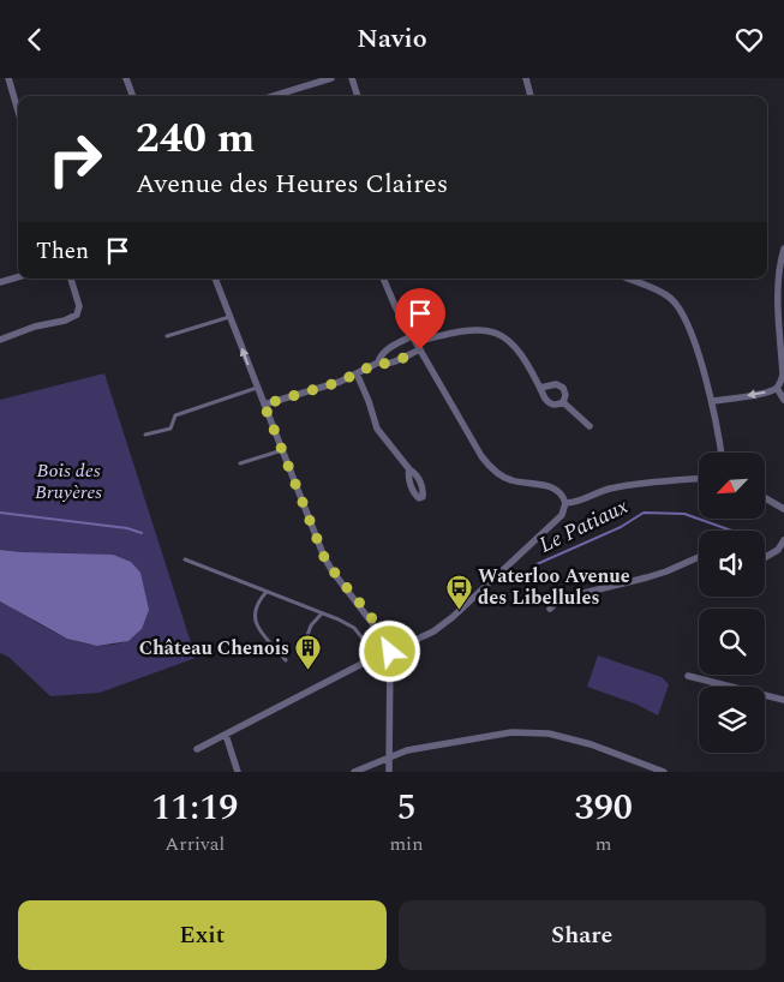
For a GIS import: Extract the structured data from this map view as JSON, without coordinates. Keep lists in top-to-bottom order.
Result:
{
  "water": ["Le Patiaux"],
  "parks": ["Bois des Bruyères"],
  "places": {
    "bus stop": ["Waterloo Avenue des Libellules"],
    "building": ["Château Chenois"]
  },
  "north": "bottom left",
  "page": {
    "header": "Navio",
    "turn": ["240 m", "Avenue des Heures Claires"],
    "then": "Then",
    "eta": [
      "11:19",
      "Arrival",
      "5",
      "min",
      "390",
      "m"
    ],
    "buttons": ["Exit", "Share"]
  }
}
